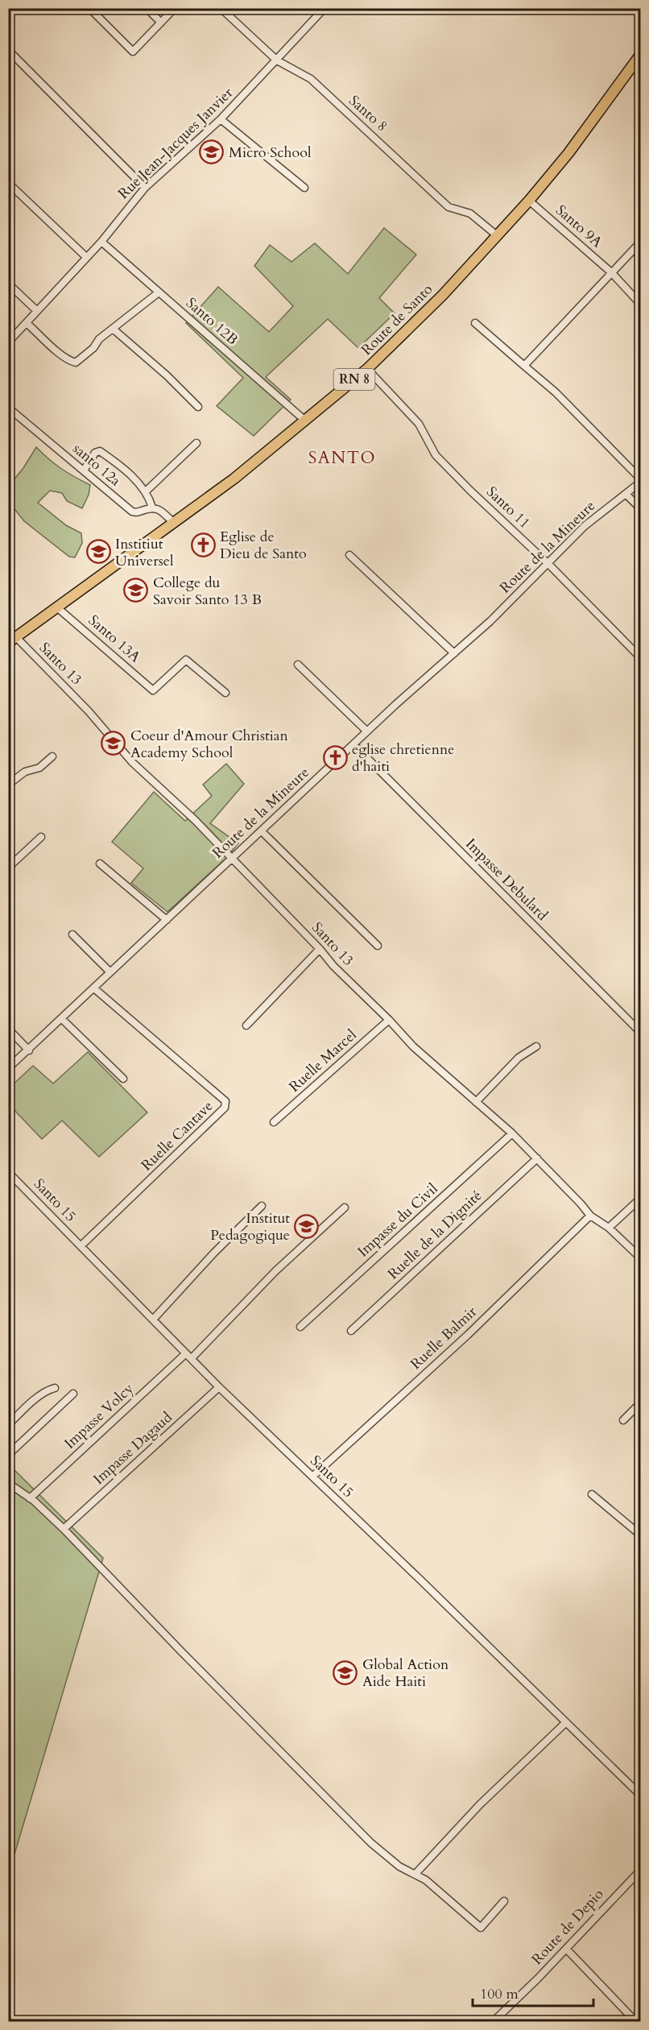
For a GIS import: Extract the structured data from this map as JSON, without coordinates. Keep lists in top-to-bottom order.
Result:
{
  "streets": {
    "main road": ["Route de Santo", "RN 8"],
    "street": [
      "Santo 8",
      "Rue Jean-Jacques Janvier",
      "Santo 9A",
      "Santo 12B",
      "santo 12a",
      "Santo 11",
      "Route de la Mineure",
      "Santo 13A",
      "Santo 13",
      "Impasse Debulard",
      "Ruelle Marcel",
      "Ruelle Cantave",
      "Santo 15",
      "Impasse du Civil",
      "Ruelle de la Dignité",
      "Ruelle Balmir",
      "Impasse Volcy",
      "Impasse Dagaud",
      "Route de Depio"
    ]
  },
  "crossings": [
    ["Santo 8", "Rue Jean-Jacques Janvier"],
    ["Santo 8", "Route de Santo"],
    ["Rue Jean-Jacques Janvier", "Santo 12B"],
    ["Santo 9A", "Route de Santo"],
    ["Route de Santo", "Santo 12B"],
    ["Route de Santo", "Santo 11"],
    ["Route de Santo", "Santo 13A"],
    ["Route de Santo", "Santo 13"],
    ["Santo 11", "Route de la Mineure"],
    ["Route de la Mineure", "Santo 13"],
    ["Route de la Mineure", "Impasse Debulard"],
    ["Route de la Mineure", "Ruelle Cantave"],
    ["Santo 13", "Ruelle Marcel"],
    ["Santo 13", "Impasse du Civil"],
    ["Santo 13", "Ruelle de la Dignité"],
    ["Santo 13", "Ruelle Balmir"],
    ["Ruelle Cantave", "Santo 15"],
    ["Santo 15", "Ruelle Balmir"],
    ["Santo 15", "Impasse Volcy"],
    ["Santo 15", "Impasse Dagaud"]
  ],
  "districts": ["SANTO"],
  "places": {
    "school or university": [
      "Micro School",
      "Institiut Universel",
      "College du Savoir Santo 13 B",
      "Coeur d'Amour Christian Academy School",
      "Institut Pedagogique",
      "Global Action Aide Haiti"
    ],
    "church": ["Eglise de Dieu de Santo", "eglise chretienne d'haiti"]
  },
  "scale_bar": "100 m"
}
